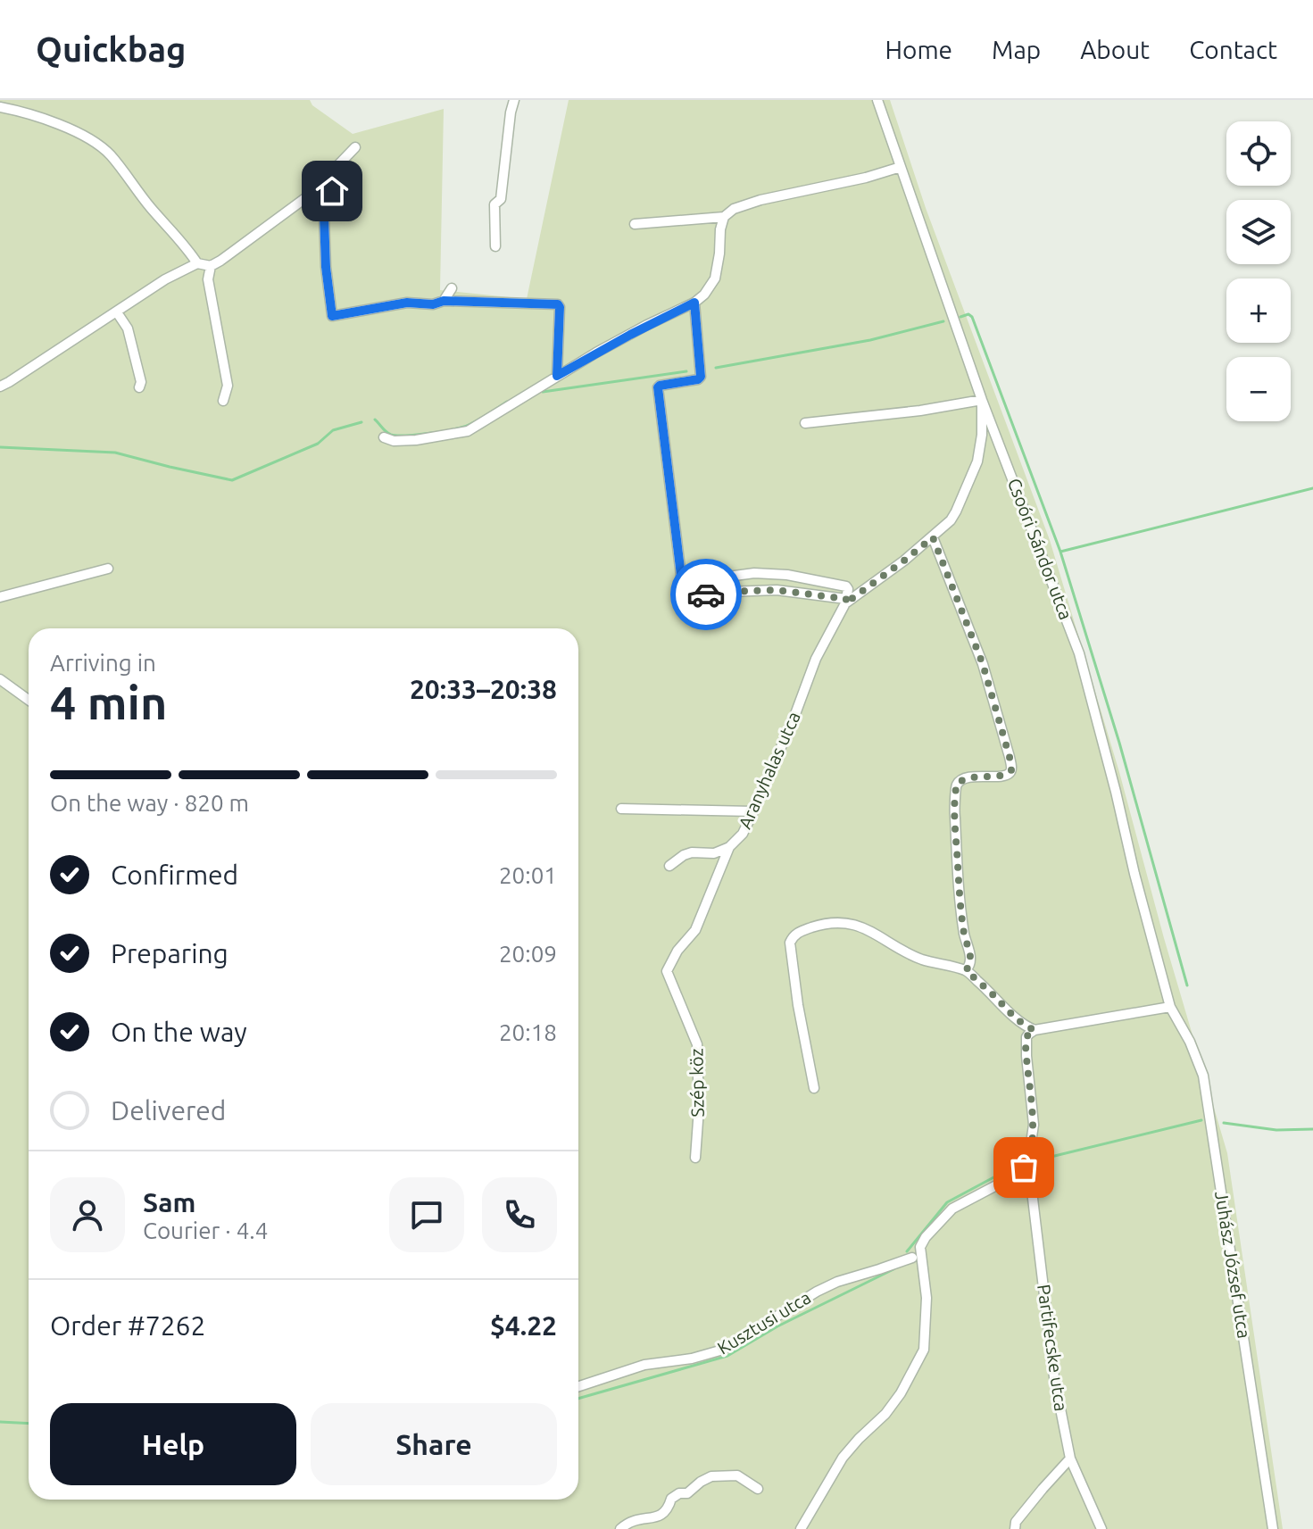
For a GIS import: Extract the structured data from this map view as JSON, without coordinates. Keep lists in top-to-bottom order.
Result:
{
  "streets": {
    "street": [
      "Csoóri Sándor utca",
      "Aranyhalas utca",
      "Szép köz",
      "Juhász József utca",
      "Kusztusi utca",
      "Partifecske utca"
    ]
  },
  "crossings": [
    ["Csoóri Sándor utca", "Aranyhalas utca"],
    ["Csoóri Sándor utca", "Juhász József utca"],
    ["Aranyhalas utca", "Szép köz"]
  ],
  "page": {
    "header": "Quickbag",
    "nav": [
      "Home",
      "Map",
      "About",
      "Contact"
    ],
    "map_buttons": ["+", "−"],
    "heading": ["4 min", "Arriving in", "20:33–20:38"],
    "panel": [
      "Sam",
      "Courier · 4.4",
      "Order #7262",
      "$4.22"
    ],
    "bar": "On the way · 820 m",
    "list": [
      ["Confirmed", "20:01"],
      ["Preparing", "20:09"],
      ["On the way", "20:18"],
      "Delivered"
    ],
    "buttons": ["Help", "Share"]
  }
}
